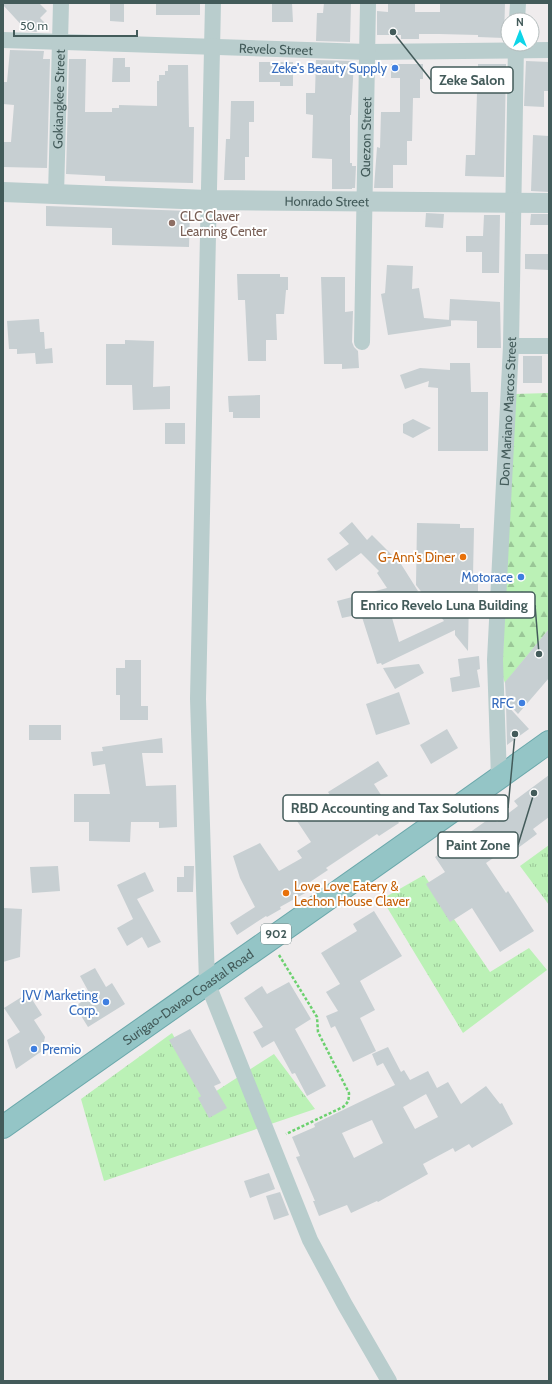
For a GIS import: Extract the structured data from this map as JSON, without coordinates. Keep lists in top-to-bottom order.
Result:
{
  "streets": {
    "highway": ["902", "Surigao-Davao Coastal Road"],
    "street": [
      "Revelo Street",
      "Gokiangkee Street",
      "Quezon Street",
      "Honrado Street",
      "Don Mariano Marcos Street"
    ]
  },
  "crossings": [
    ["Revelo Street", "Gokiangkee Street"],
    ["Revelo Street", "Quezon Street"],
    ["Gokiangkee Street", "Honrado Street"],
    ["Quezon Street", "Honrado Street"],
    ["Honrado Street", "Don Mariano Marcos Street"],
    ["Don Mariano Marcos Street", "Surigao-Davao Coastal Road"]
  ],
  "places": [
    "Zeke Salon",
    "Zeke's Beauty Supply",
    "CLC Claver Learning Center",
    "G-Ann's Diner",
    "Motorace",
    "Enrico Revelo Luna Building",
    "RFC",
    "RBD Accounting and Tax Solutions",
    "Paint Zone",
    "Love Love Eatery & Lechon House Claver",
    "JVV Marketing Corp.",
    "Premio"
  ],
  "scale_bar": "50 m",
  "north": "top"
}
